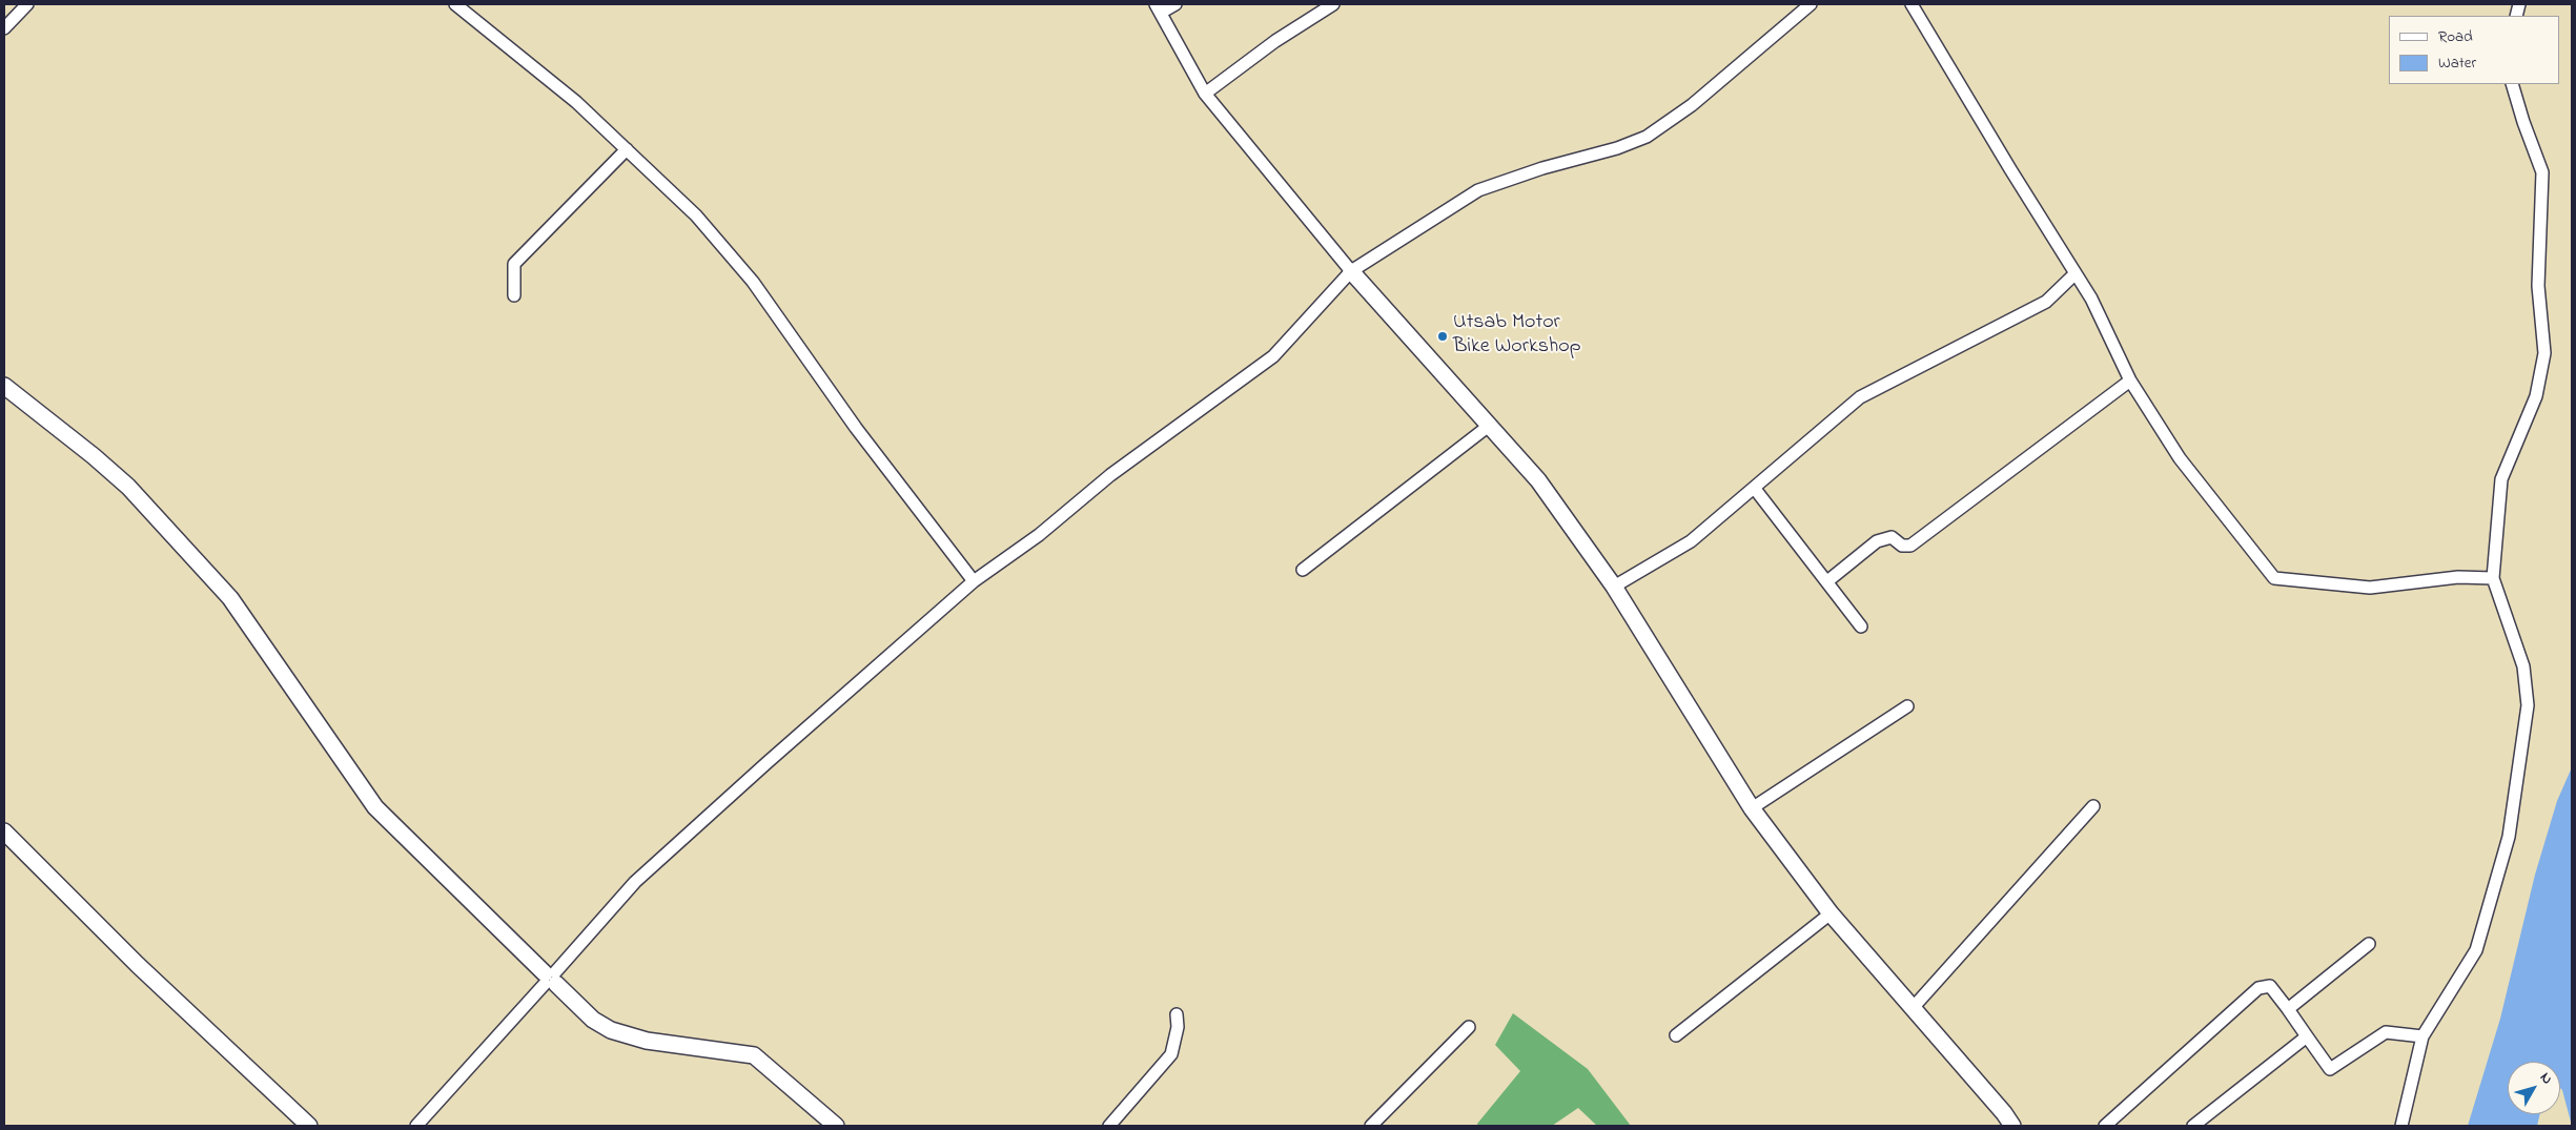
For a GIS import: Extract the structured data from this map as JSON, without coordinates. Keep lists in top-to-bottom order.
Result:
{
  "places": ["Utsab Motor Bike Workshop"],
  "legend": ["Road", "Water"],
  "north": "top right"
}
